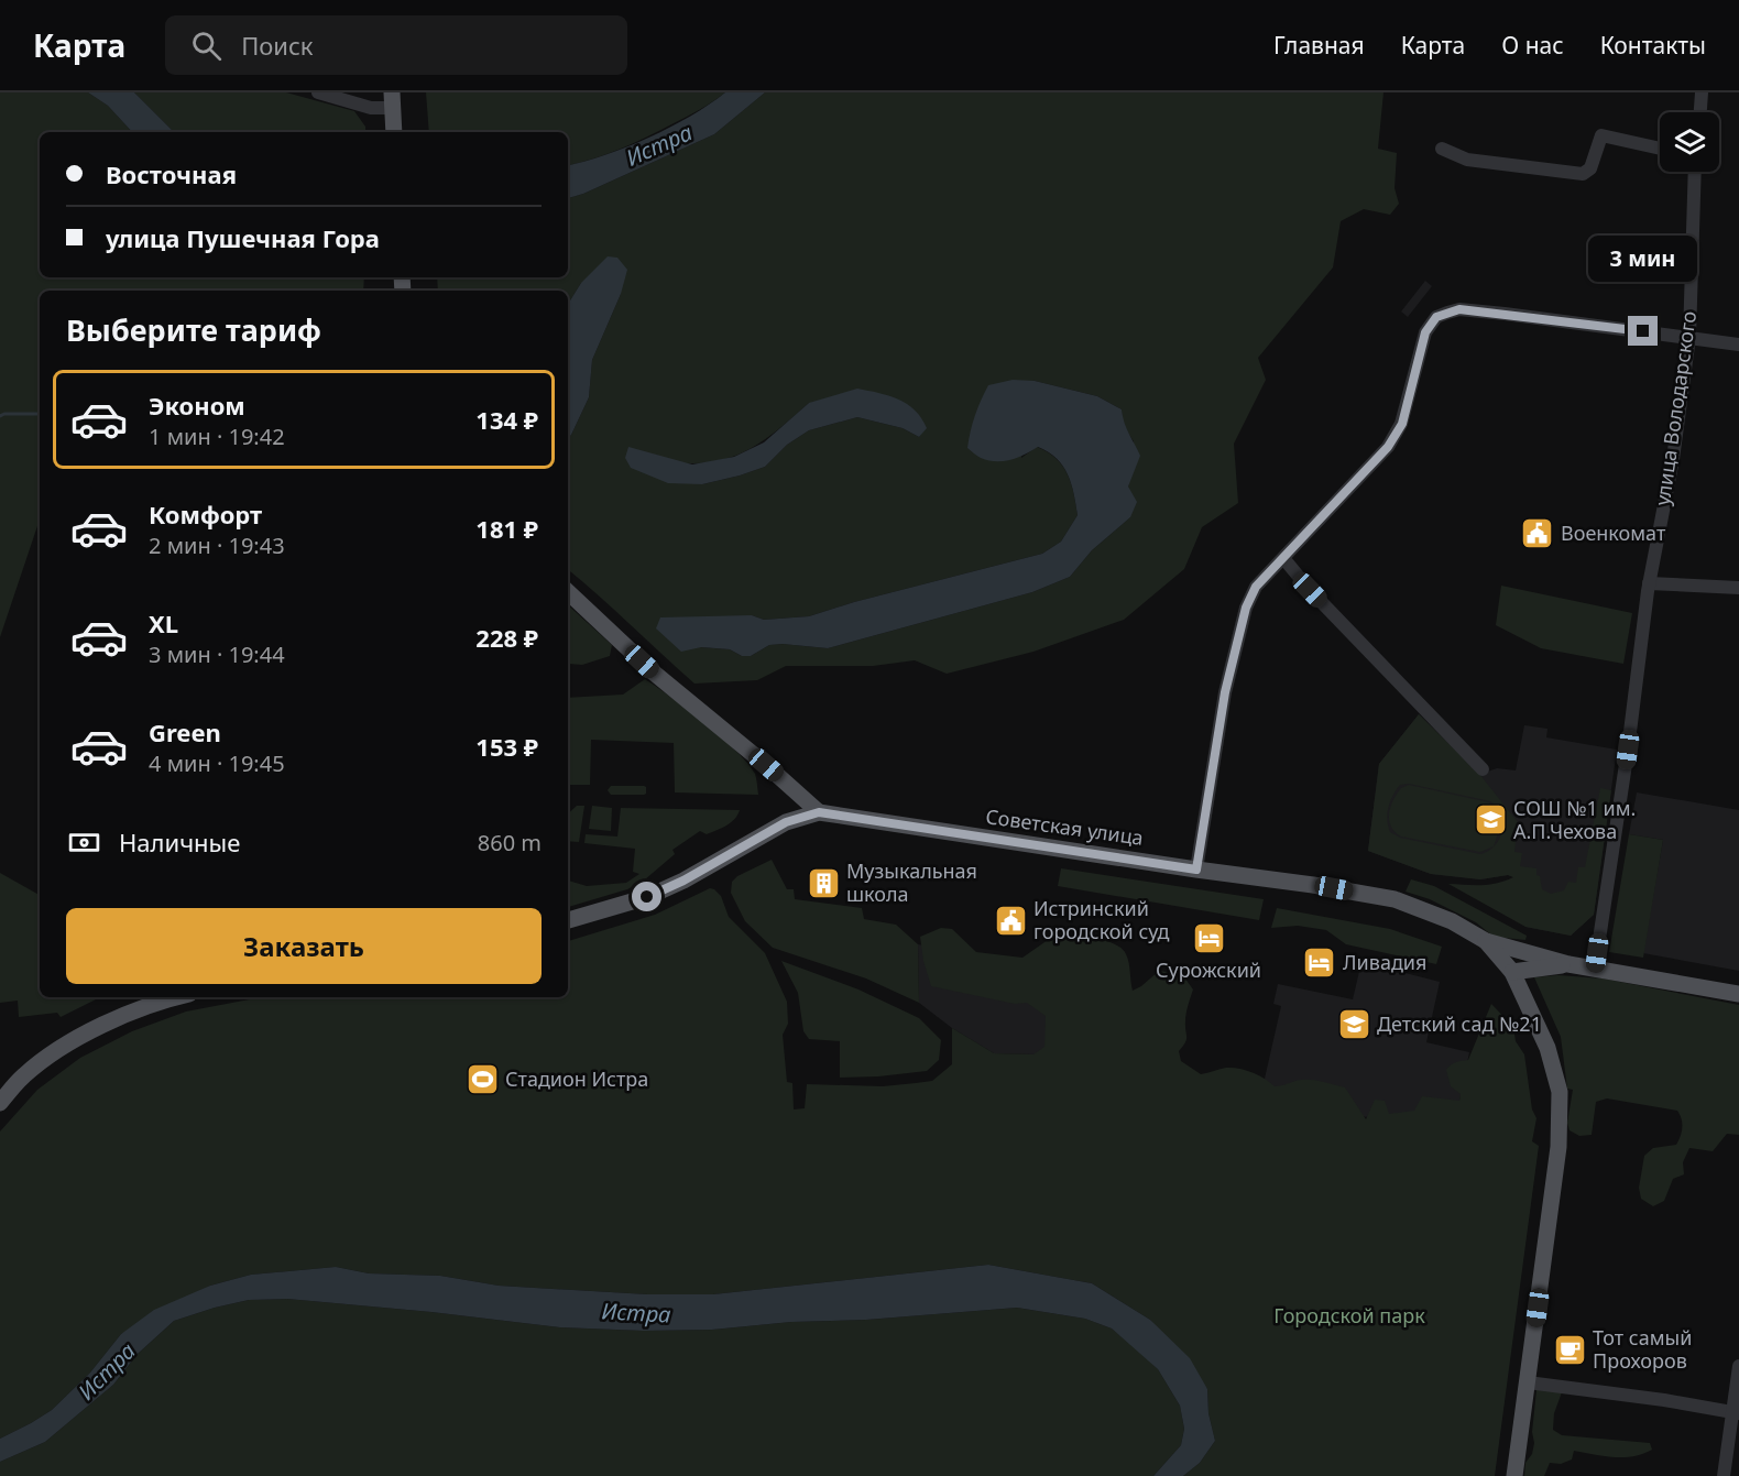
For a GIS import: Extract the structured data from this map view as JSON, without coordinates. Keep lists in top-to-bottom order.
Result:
{
  "streets": {
    "main road": ["Советская улица"],
    "street": ["улица Володарского"]
  },
  "crossings": [
    ["улица Володарского", "Советская улица"]
  ],
  "water": ["Истра"],
  "parks": ["Городской парк"],
  "places": {
    "public building": ["Военкомат", "Истринский городской суд"],
    "school or university": ["СОШ №1 им. А.П.Чехова", "Детский сад №21"],
    "building": ["Музыкальная школа"],
    "hotel": ["Сурожский", "Ливадия"],
    "sports": ["Стадион Истра"],
    "cafe": ["Тот самый Прохоров"]
  },
  "page": {
    "header": "Карта",
    "search": "Поиск",
    "nav": [
      "Главная",
      "Карта",
      "О нас",
      "Контакты"
    ],
    "banner": ["Восточная", "улица Пушечная Гора"],
    "bubble": "3 мин",
    "heading": "Выберите тариф",
    "list": [
      {
        "name": "Эконом",
        "note": "1 мин · 19:42",
        "value": "134 ₽"
      },
      {
        "name": "Комфорт",
        "note": "2 мин · 19:43",
        "value": "181 ₽"
      },
      {
        "name": "XL",
        "note": "3 мин · 19:44",
        "value": "228 ₽"
      },
      {
        "name": "Green",
        "note": "4 мин · 19:45",
        "value": "153 ₽"
      }
    ],
    "pay": ["Наличные", "860 m"],
    "buttons": "Заказать"
  }
}
